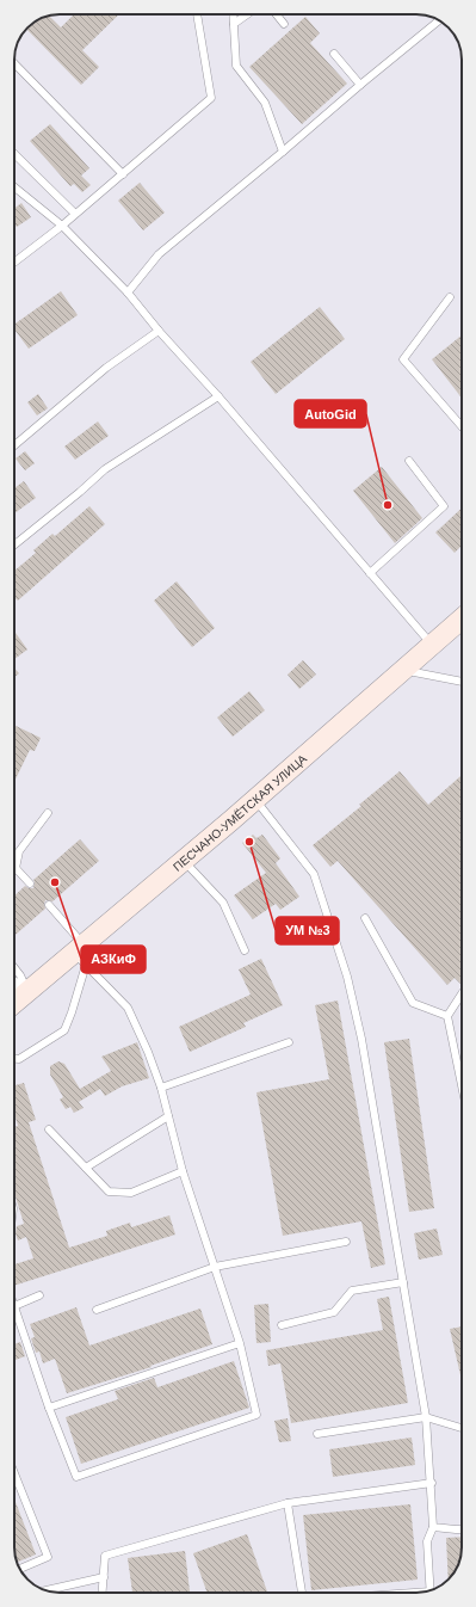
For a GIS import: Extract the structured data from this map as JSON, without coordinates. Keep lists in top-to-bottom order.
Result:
{
  "streets": {
    "main road": ["ПЕСЧАНО-УМЁТСКАЯ УЛИЦА"]
  },
  "places": ["AutoGid", "УМ №3", "АЗКиФ"]
}
